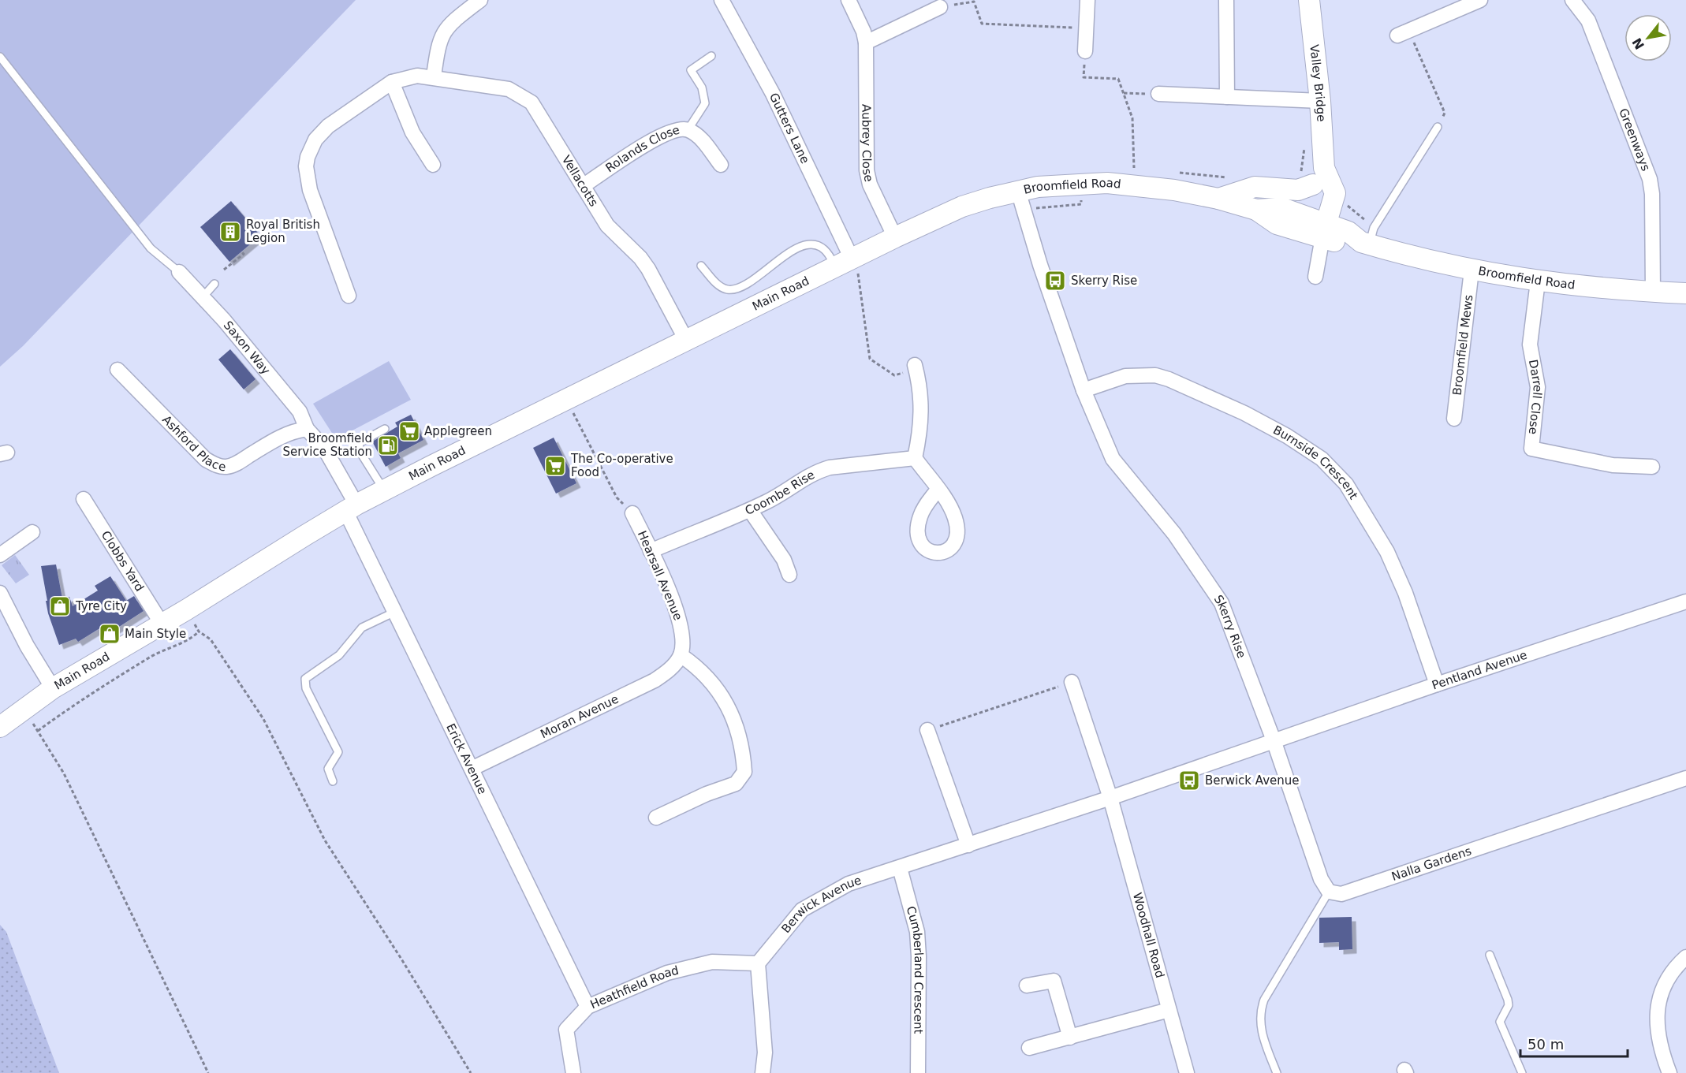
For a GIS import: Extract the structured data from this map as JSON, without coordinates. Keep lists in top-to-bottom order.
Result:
{
  "streets": {
    "main road": ["Valley Bridge", "Broomfield Road", "Main Road"],
    "street": [
      "Gutters Lane",
      "Greenways",
      "Aubrey Close",
      "Rolands Close",
      "Vellacotts",
      "Broomfield Mews",
      "Saxon Way",
      "Darrell Close",
      "Ashford Place",
      "Burnside Crescent",
      "Coombe Rise",
      "Clobbs Yard",
      "Hearsall Avenue",
      "Skerry Rise",
      "Pentland Avenue",
      "Moran Avenue",
      "Erick Avenue",
      "Nalla Gardens",
      "Berwick Avenue",
      "Woodhall Road",
      "Cumberland Crescent",
      "Heathfield Road"
    ]
  },
  "crossings": [
    ["Valley Bridge", "Broomfield Road"],
    ["Gutters Lane", "Main Road"],
    ["Greenways", "Broomfield Road"],
    ["Aubrey Close", "Broomfield Road"],
    ["Aubrey Close", "Main Road"],
    ["Rolands Close", "Vellacotts"],
    ["Vellacotts", "Main Road"],
    ["Broomfield Road", "Main Road"],
    ["Broomfield Road", "Broomfield Mews"],
    ["Broomfield Road", "Darrell Close"],
    ["Broomfield Road", "Skerry Rise"],
    ["Main Road", "Clobbs Yard"],
    ["Main Road", "Erick Avenue"],
    ["Saxon Way", "Ashford Place"],
    ["Burnside Crescent", "Skerry Rise"],
    ["Burnside Crescent", "Pentland Avenue"],
    ["Coombe Rise", "Hearsall Avenue"],
    ["Hearsall Avenue", "Moran Avenue"],
    ["Skerry Rise", "Pentland Avenue"],
    ["Skerry Rise", "Berwick Avenue"],
    ["Pentland Avenue", "Berwick Avenue"],
    ["Moran Avenue", "Erick Avenue"],
    ["Erick Avenue", "Heathfield Road"],
    ["Berwick Avenue", "Woodhall Road"],
    ["Berwick Avenue", "Cumberland Crescent"],
    ["Berwick Avenue", "Heathfield Road"]
  ],
  "places": {
    "building": ["Royal British Legion"],
    "bus stop": ["Skerry Rise", "Berwick Avenue"],
    "supermarket": ["Applegreen", "The Co-operative Food"],
    "fuel station": ["Broomfield Service Station"],
    "shop": ["Tyre City", "Main Style"]
  },
  "scale_bar": "50 m",
  "north": "bottom left"
}
